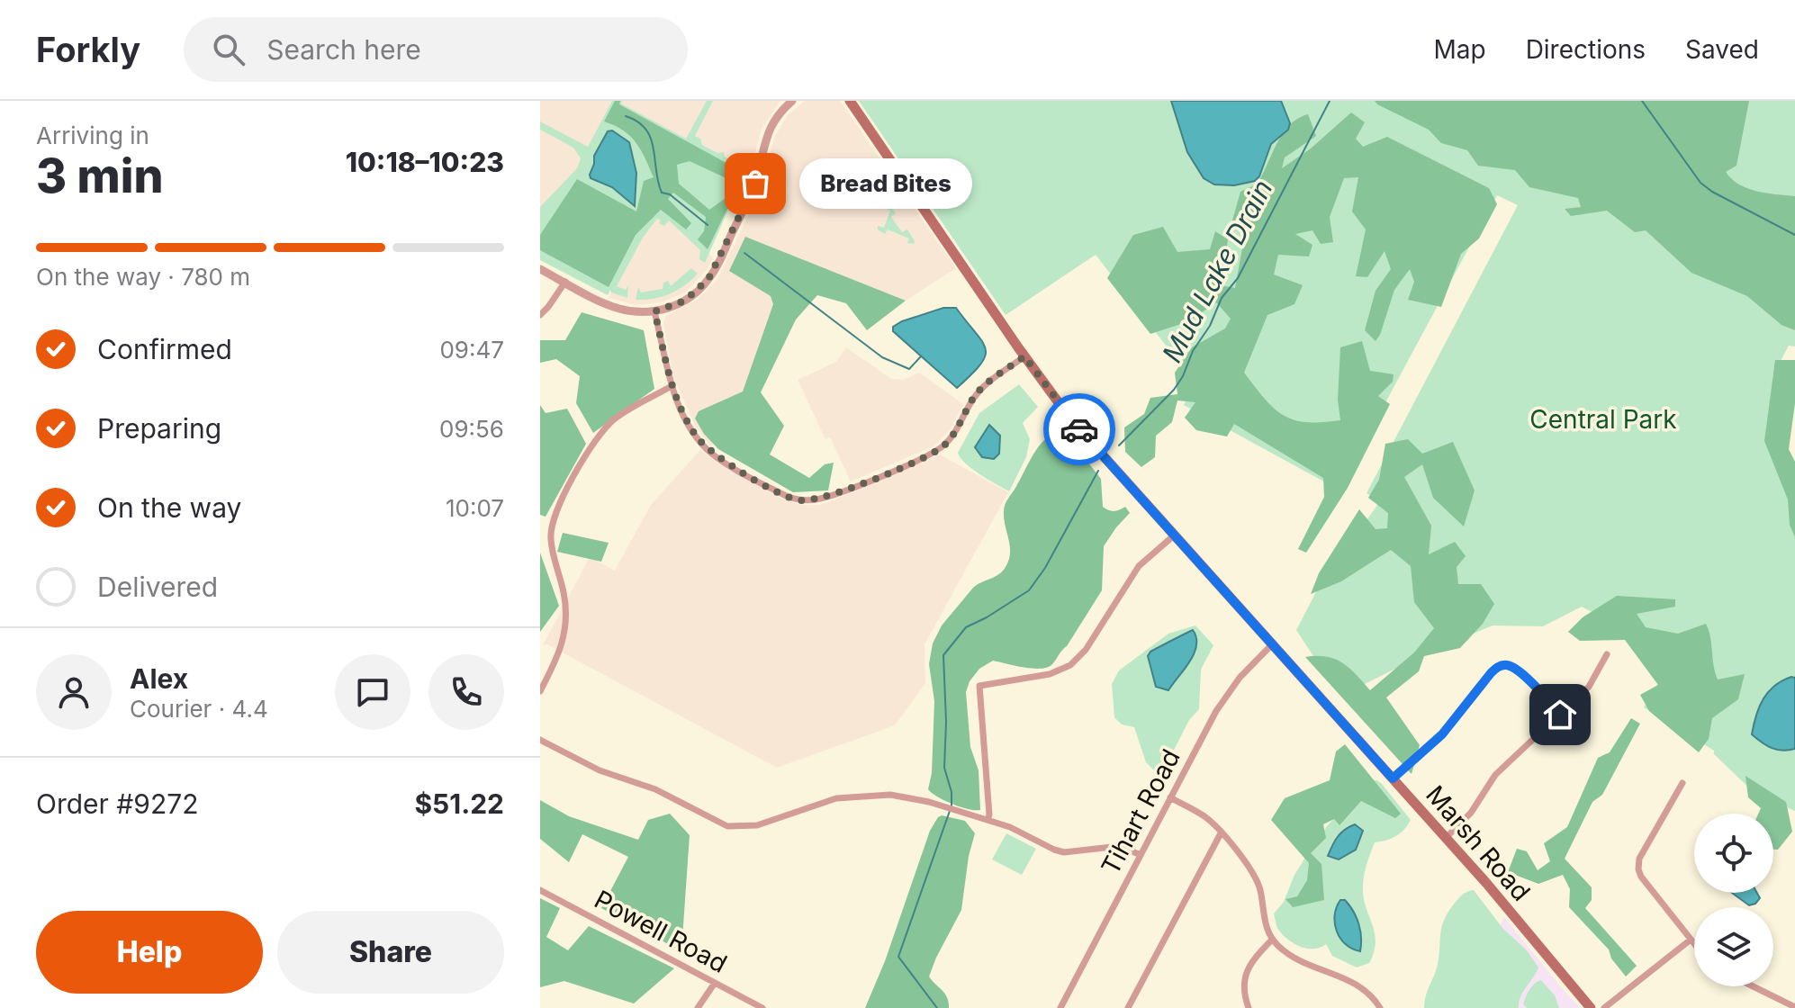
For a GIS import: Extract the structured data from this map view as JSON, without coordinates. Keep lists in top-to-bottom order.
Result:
{
  "streets": {
    "main road": ["Marsh Road"],
    "street": ["Tihart Road", "Powell Road"]
  },
  "crossings": [
    ["Tihart Road", "Marsh Road"]
  ],
  "water": ["Mud Lake Drain"],
  "parks": ["Central Park"],
  "places": ["Bread Bites"],
  "page": {
    "header": "Forkly",
    "search": "Search here",
    "nav": ["Map", "Directions", "Saved"],
    "heading": ["3 min", "Arriving in", "10:18–10:23"],
    "panel": [
      "Alex",
      "Courier · 4.4",
      "Order #9272",
      "$51.22"
    ],
    "bubble": "Bread Bites",
    "bar": "On the way · 780 m",
    "list": [
      ["Confirmed", "09:47"],
      ["Preparing", "09:56"],
      ["On the way", "10:07"],
      "Delivered"
    ],
    "buttons": ["Help", "Share"]
  }
}
